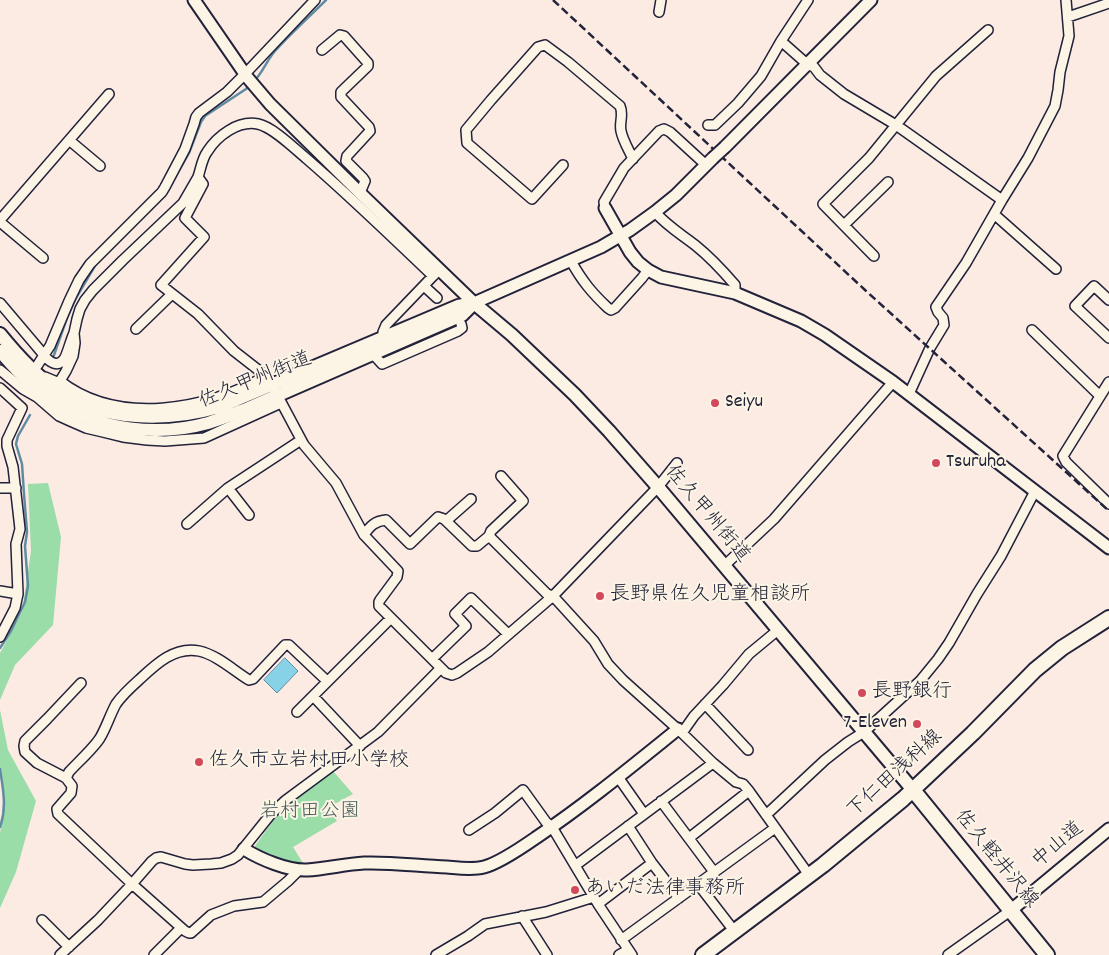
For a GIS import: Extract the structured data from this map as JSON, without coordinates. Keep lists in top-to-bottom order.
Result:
{
  "streets": {
    "main road": ["佐久甲州街道", "下仁田浅科線", "佐久軽井沢線"],
    "street": ["中山道"]
  },
  "crossings": [
    ["佐久甲州街道", "下仁田浅科線"],
    ["佐久甲州街道", "佐久軽井沢線"],
    ["下仁田浅科線", "佐久軽井沢線"],
    ["中山道", "佐久軽井沢線"]
  ],
  "parks": ["岩村田公園"],
  "places": [
    "Seiyu",
    "Tsuruha",
    "長野県佐久児童相談所",
    "長野銀行",
    "7-Eleven",
    "佐久市立岩村田小学校",
    "あいだ法律事務所"
  ]
}
